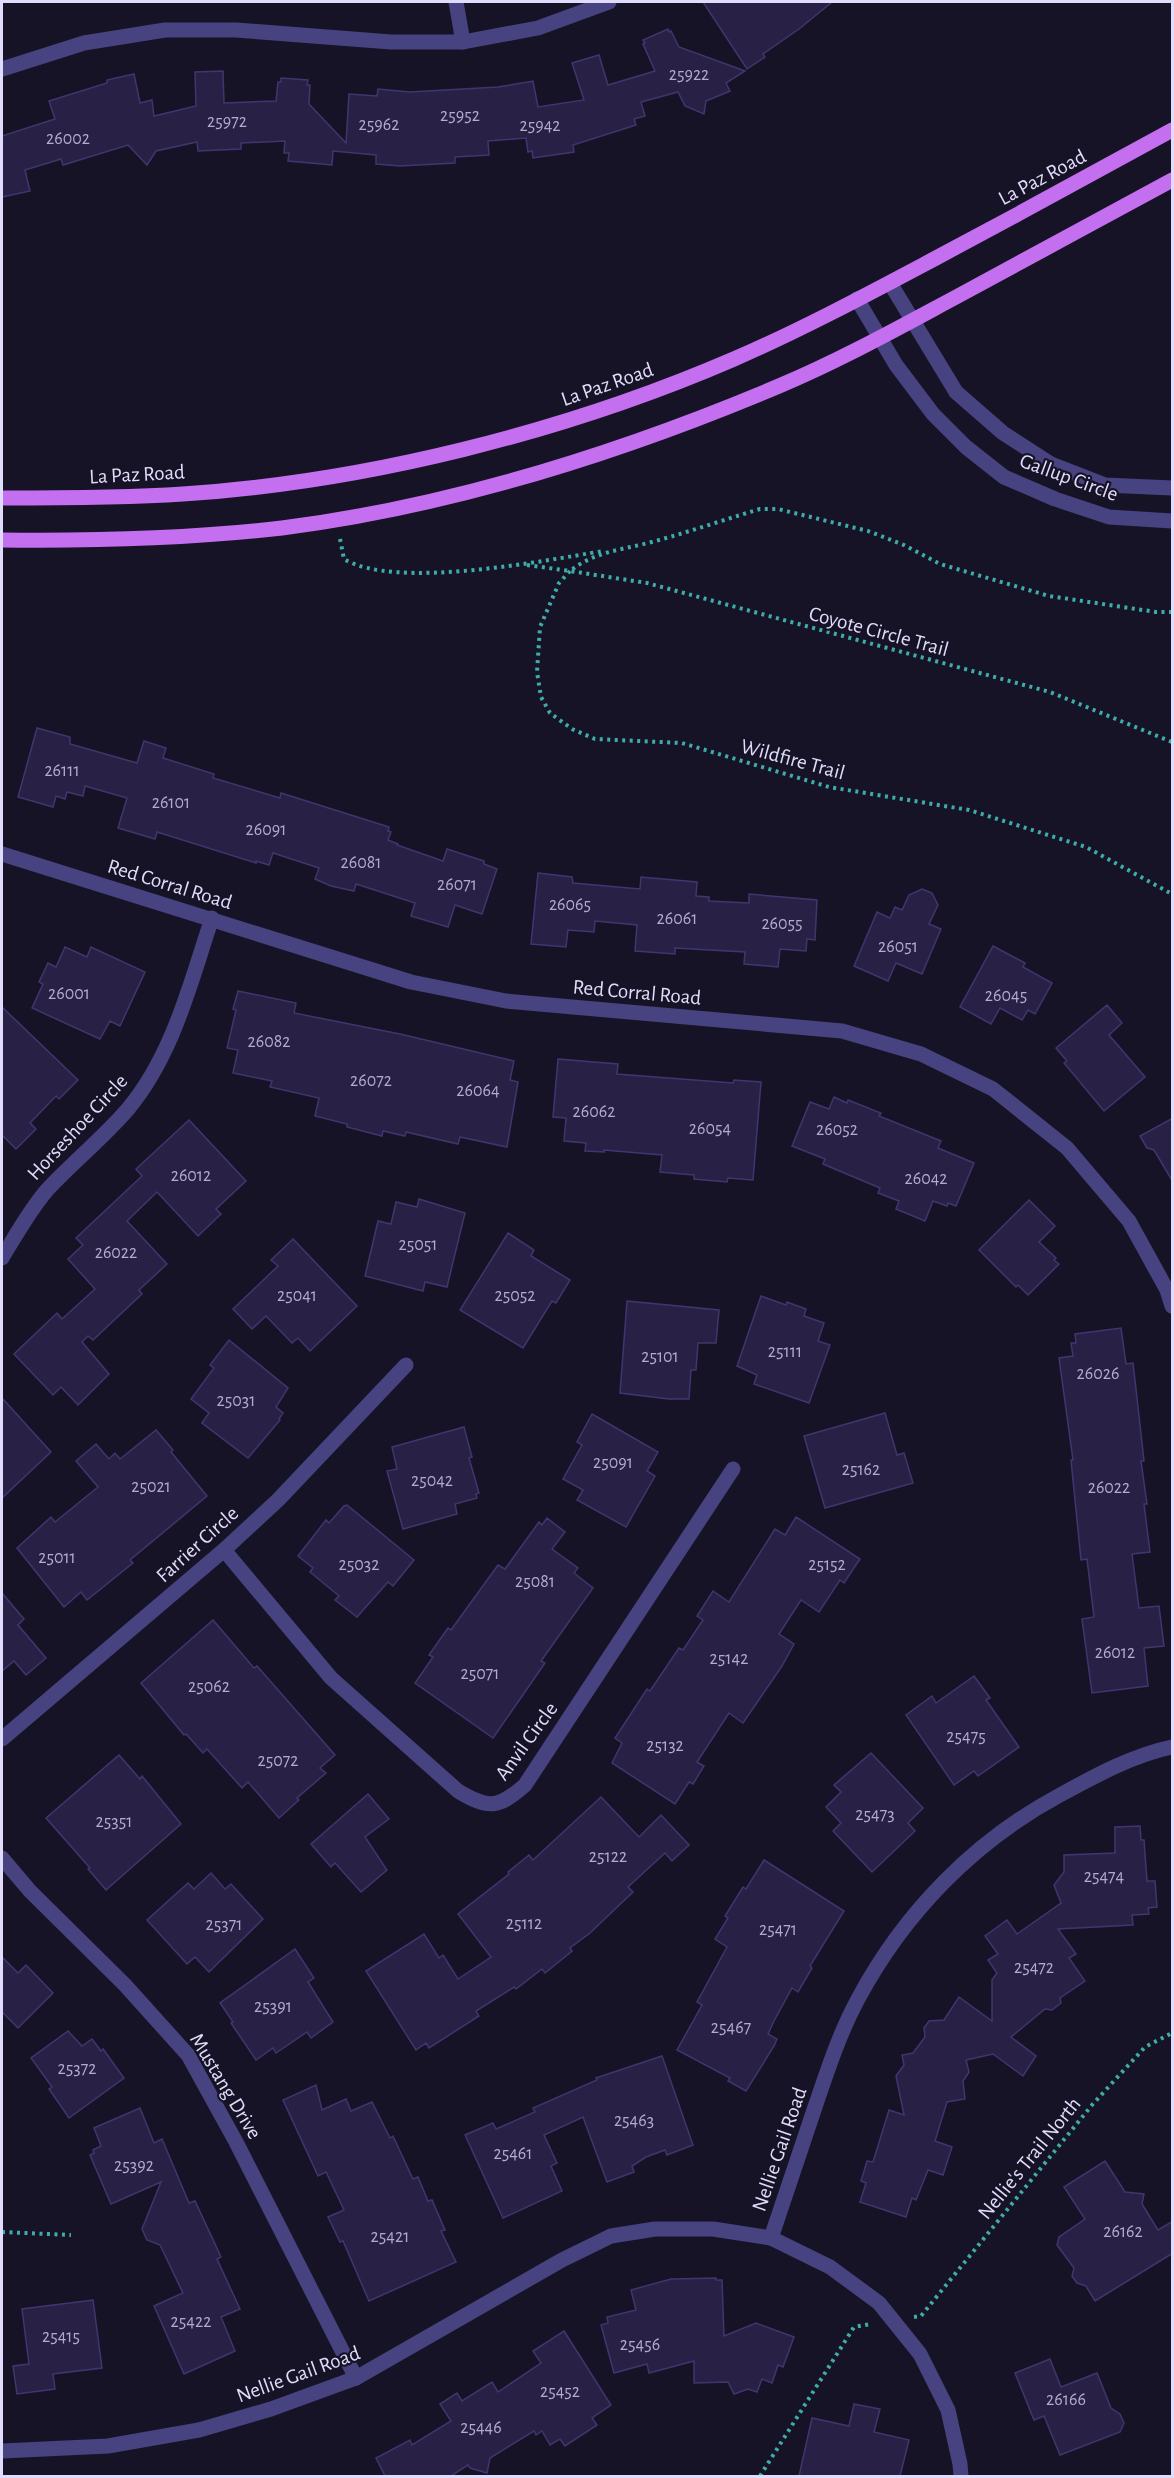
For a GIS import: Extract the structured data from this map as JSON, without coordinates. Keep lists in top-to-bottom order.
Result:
{
  "streets": {
    "main road": ["La Paz Road"],
    "street": [
      "Gallup Circle",
      "Red Corral Road",
      "Horseshoe Circle",
      "Farrier Circle",
      "Anvil Circle",
      "Mustang Drive",
      "Nellie Gail Road"
    ],
    "path": ["Coyote Circle Trail", "Wildfire Trail", "Nellie's Trail North"]
  },
  "crossings": [
    ["La Paz Road", "Gallup Circle"],
    ["Coyote Circle Trail", "Wildfire Trail"],
    ["Red Corral Road", "Horseshoe Circle"],
    ["Farrier Circle", "Anvil Circle"],
    ["Mustang Drive", "Nellie Gail Road"]
  ],
  "house_numbers": [
    "25922",
    "25952",
    "25972",
    "25962",
    "25942",
    "26002",
    "26111",
    "26101",
    "26091",
    "26081",
    "26071",
    "26065",
    "26061",
    "26055",
    "26051",
    "26001",
    "26045",
    "26082",
    "26072",
    "26064",
    "26062",
    "26054",
    "26052",
    "26012",
    "26042",
    "25051",
    "26022",
    "25041",
    "25052",
    "25111",
    "25101",
    "26026",
    "25031",
    "25091",
    "25162",
    "25042",
    "25021",
    "26022",
    "25011",
    "25032",
    "25152",
    "25081",
    "26012",
    "25142",
    "25071",
    "25062",
    "25475",
    "25132",
    "25072",
    "25473",
    "25351",
    "25122",
    "25474",
    "25112",
    "25371",
    "25471",
    "25472",
    "25391",
    "25467",
    "25372",
    "25463",
    "25461",
    "25392",
    "26162",
    "25421",
    "25422",
    "25415",
    "25456",
    "25452",
    "26166",
    "25446"
  ]
}
